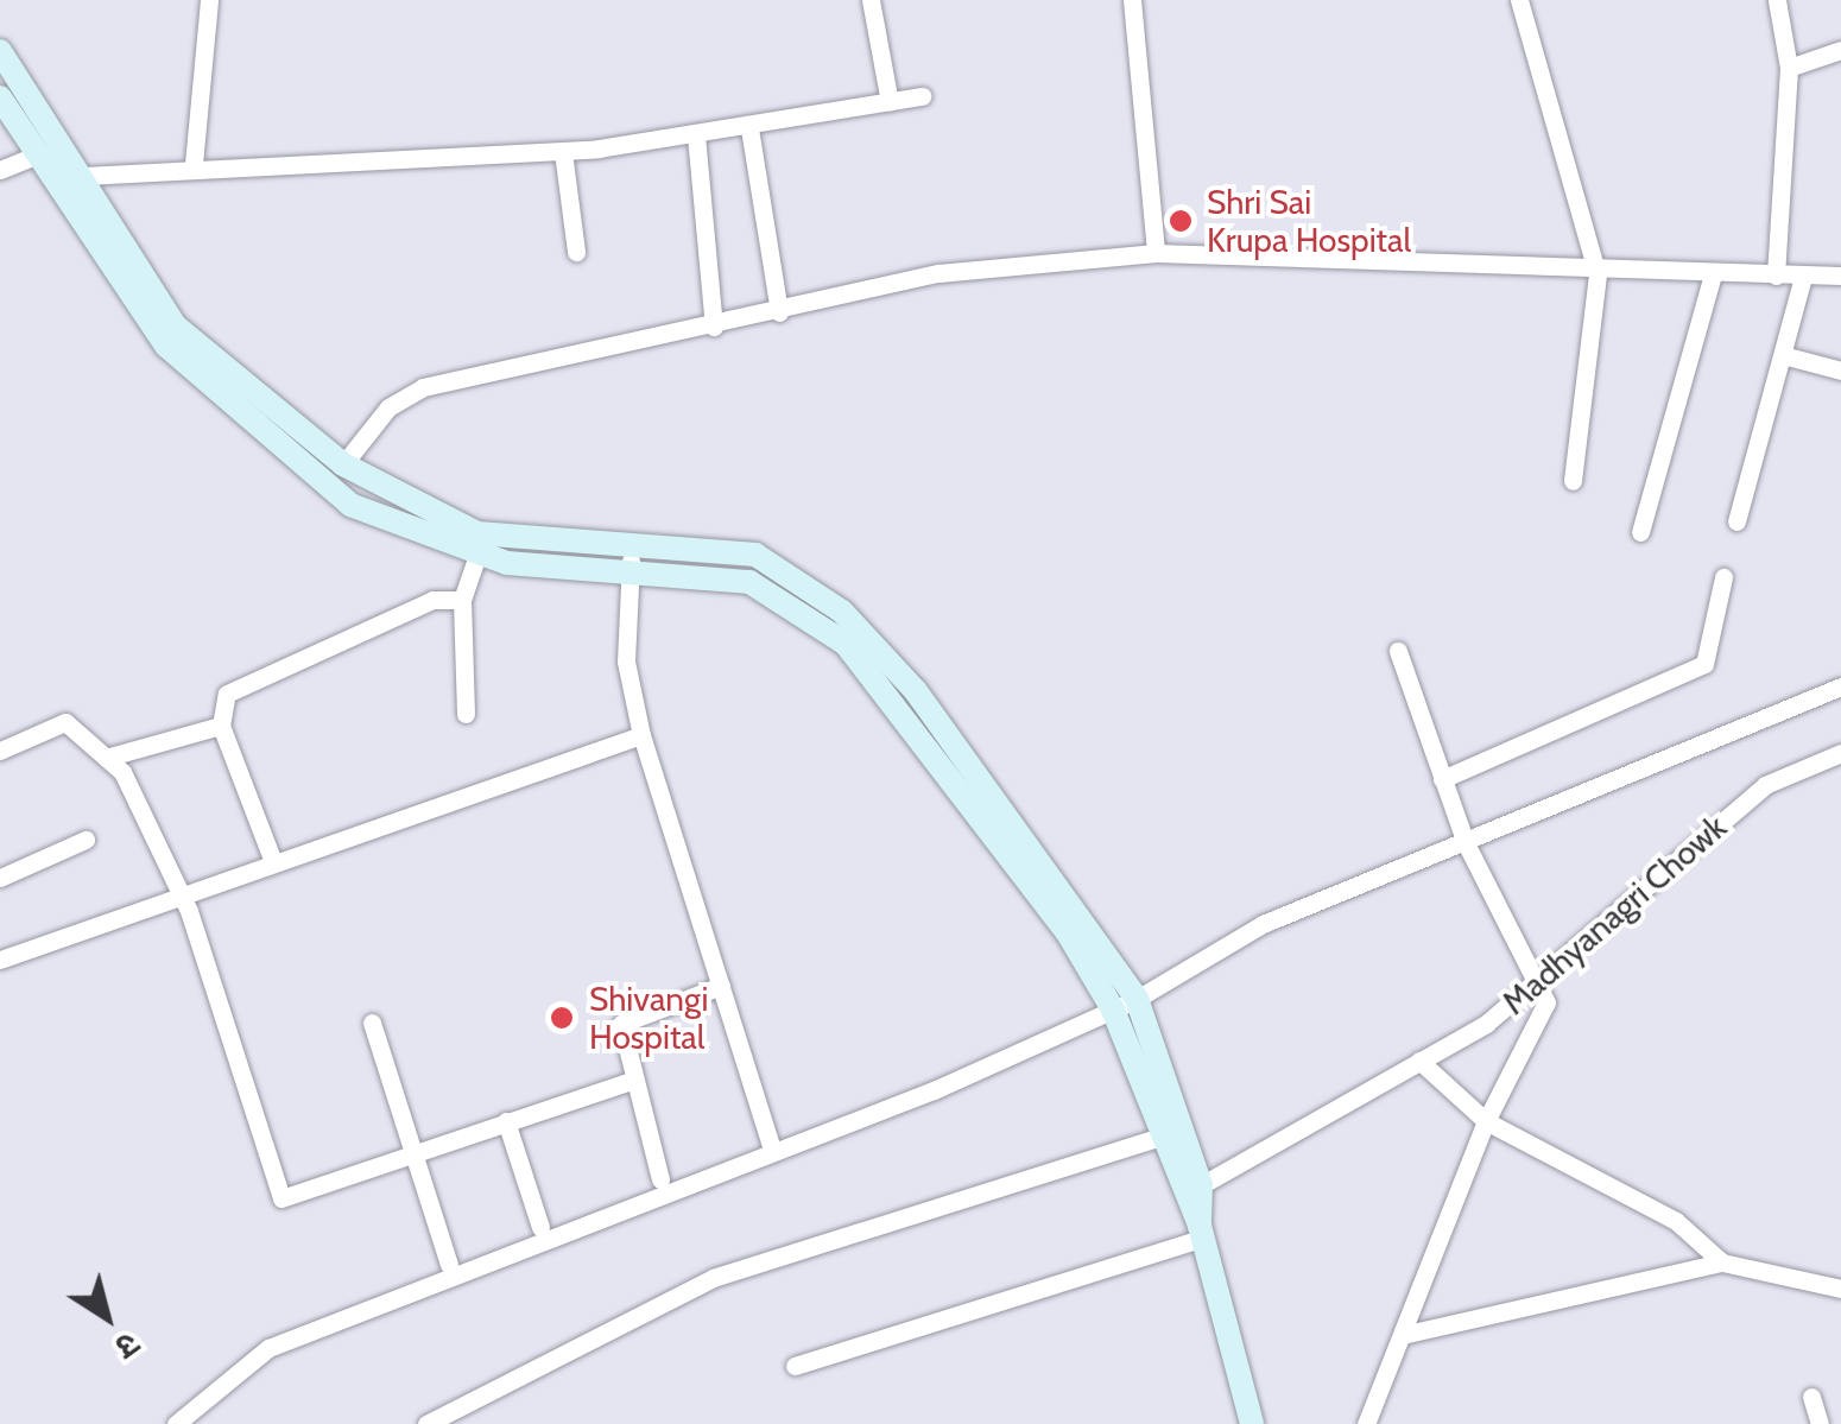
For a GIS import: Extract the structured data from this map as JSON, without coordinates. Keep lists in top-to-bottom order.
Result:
{
  "streets": {
    "street": ["Madhyanagri Chowk"]
  },
  "places": ["Shri Sai Krupa Hospital", "Shivangi Hospital"],
  "north": "bottom right"
}
